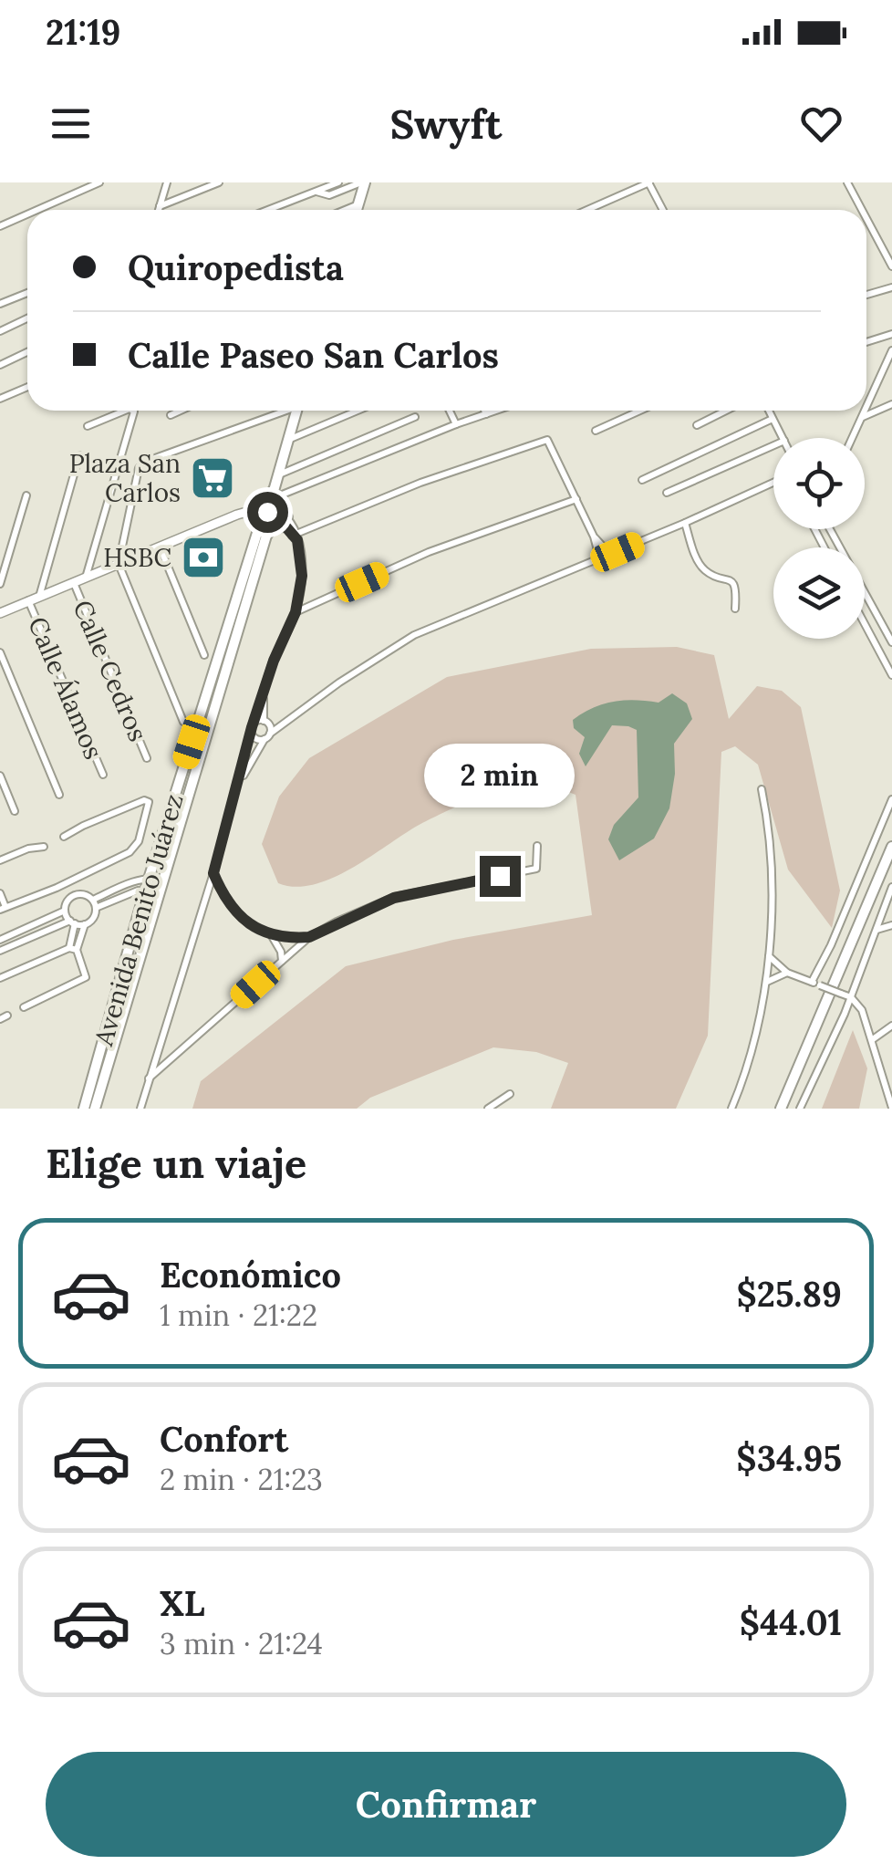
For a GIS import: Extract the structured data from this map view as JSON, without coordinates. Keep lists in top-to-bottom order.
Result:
{
  "streets": {
    "main road": ["Avenida Benito Juárez"],
    "street": ["Calle Cedros", "Calle Álamos"]
  },
  "places": {
    "supermarket": ["Plaza San Carlos"],
    "bank": ["HSBC"]
  },
  "page": {
    "status": "21:19",
    "header": "Swyft",
    "banner": ["Quiropedista", "Calle Paseo San Carlos"],
    "bubble": "2 min",
    "heading": "Elige un viaje",
    "list": [
      {
        "name": "Económico",
        "note": "1 min · 21:22",
        "value": "$25.89"
      },
      {
        "name": "Confort",
        "note": "2 min · 21:23",
        "value": "$34.95"
      },
      {
        "name": "XL",
        "note": "3 min · 21:24",
        "value": "$44.01"
      }
    ],
    "buttons": "Confirmar"
  }
}
